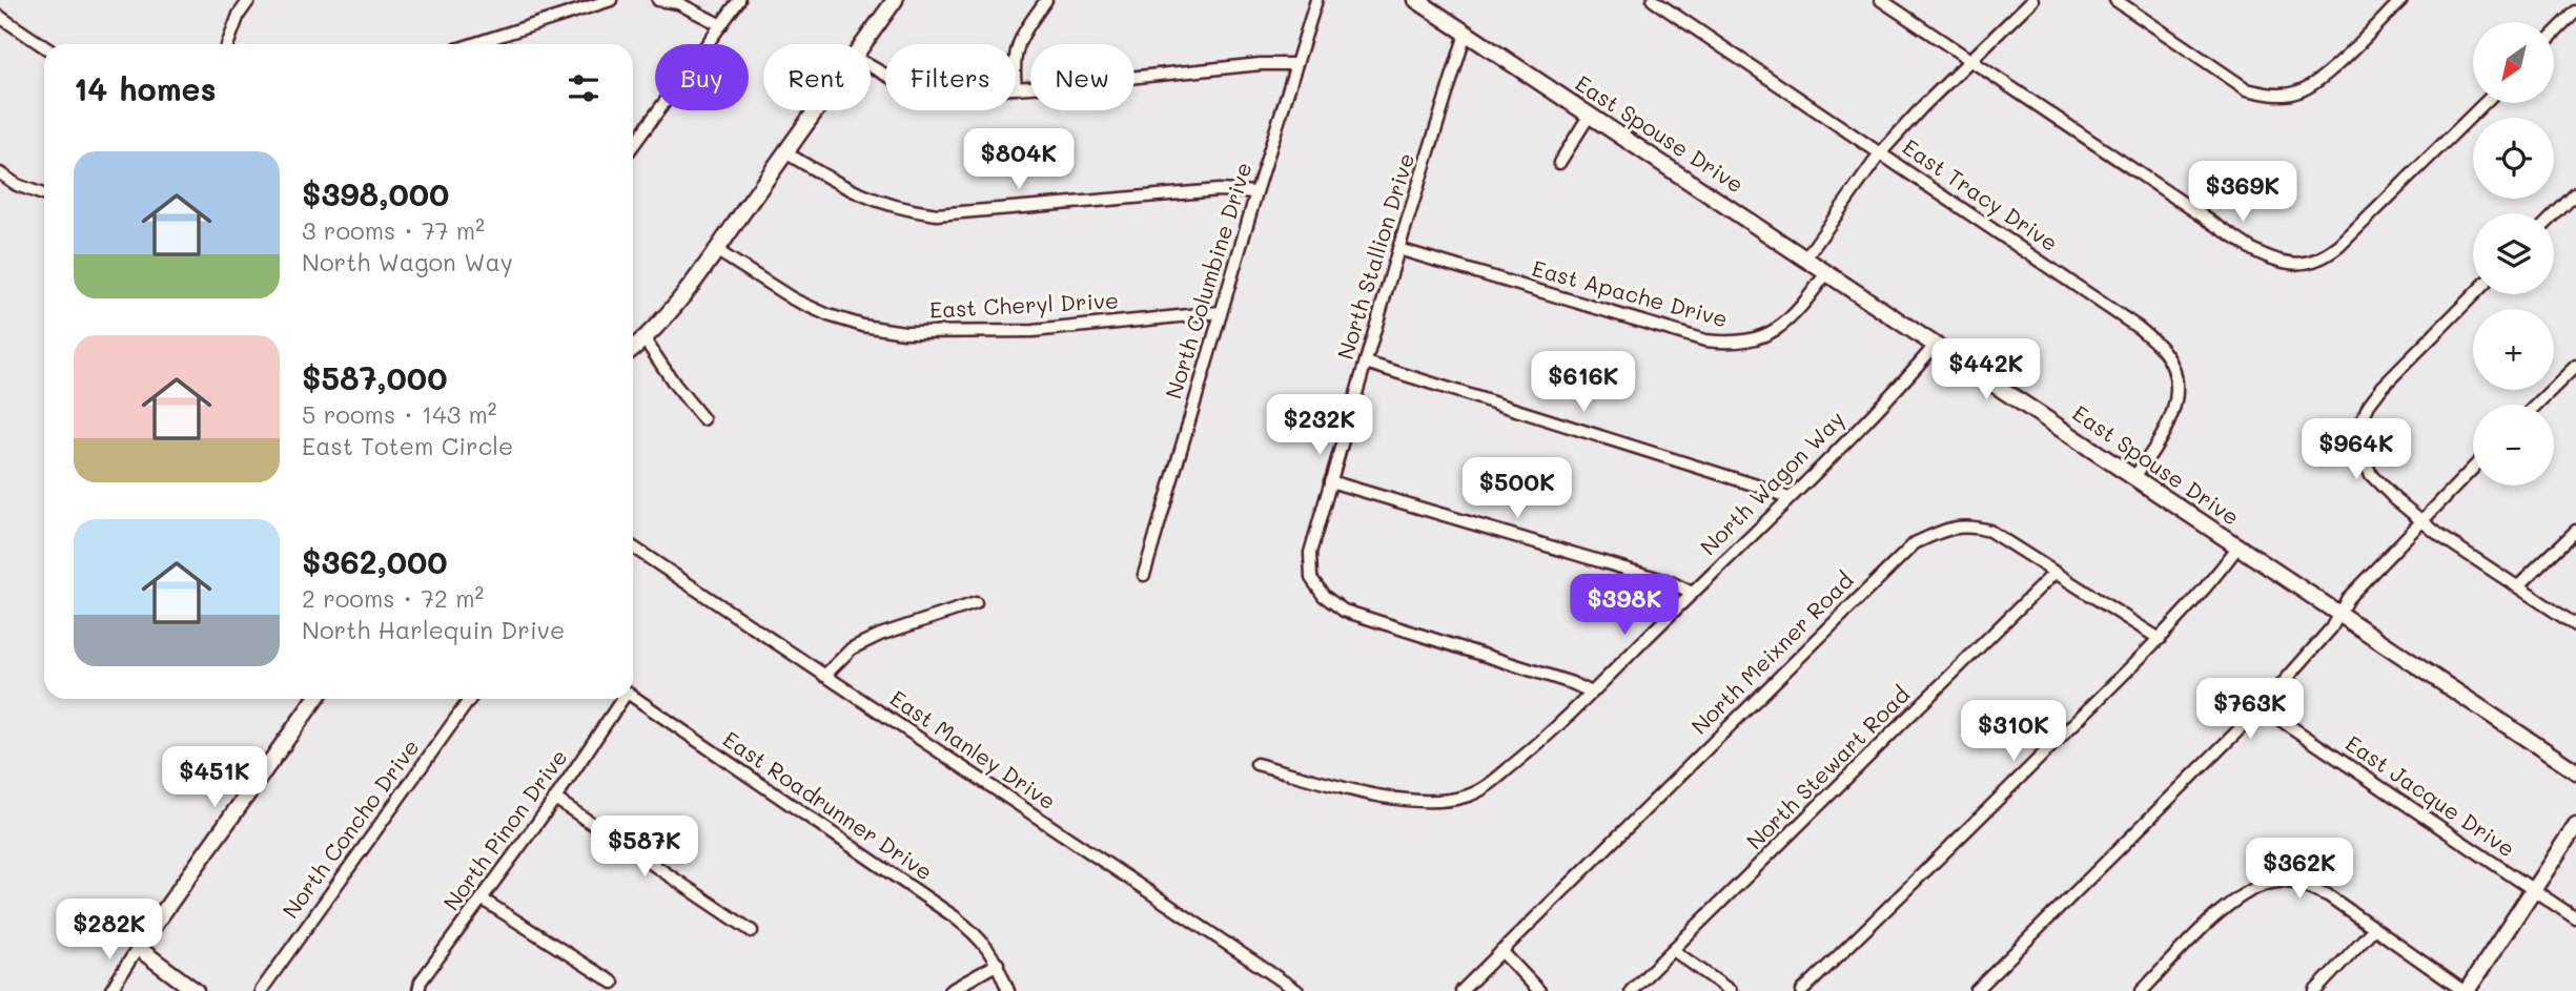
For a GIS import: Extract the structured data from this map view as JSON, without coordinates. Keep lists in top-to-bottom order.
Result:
{
  "streets": {
    "street": [
      "East Spouse Drive",
      "East Tracy Drive",
      "North Stallion Drive",
      "North Columbine Drive",
      "East Apache Drive",
      "East Cheryl Drive",
      "North Wagon Way",
      "North Meixner Road",
      "East Manley Drive",
      "North Stewart Road",
      "East Jacque Drive",
      "East Roadrunner Drive",
      "North Concho Drive",
      "North Pinon Drive"
    ]
  },
  "crossings": [
    ["East Spouse Drive", "East Tracy Drive"],
    ["East Spouse Drive", "North Stallion Drive"],
    ["East Spouse Drive", "East Apache Drive"],
    ["East Spouse Drive", "North Wagon Way"],
    ["North Stallion Drive", "East Apache Drive"],
    ["North Stallion Drive", "North Wagon Way"],
    ["North Columbine Drive", "East Cheryl Drive"],
    ["North Meixner Road", "North Stewart Road"]
  ],
  "north": "bottom left",
  "page": {
    "map_buttons": ["+", "−"],
    "chip": [
      "Buy",
      "Rent",
      "Filters",
      "New"
    ],
    "heading": "14 homes",
    "price": [
      "$804K",
      "$369K",
      "$442K",
      "$616K",
      "$232K",
      "$964K",
      "$500K",
      "$398K",
      "$763K",
      "$310K",
      "$451K",
      "$587K",
      "$362K",
      "$282K"
    ],
    "list": [
      {
        "name": "$398,000",
        "note": "3 rooms · 77 m² · North Wagon Way"
      },
      {
        "name": "$587,000",
        "note": "5 rooms · 143 m² · East Totem Circle"
      },
      {
        "name": "$362,000",
        "note": "2 rooms · 72 m² · North Harlequin Drive"
      }
    ]
  }
}
